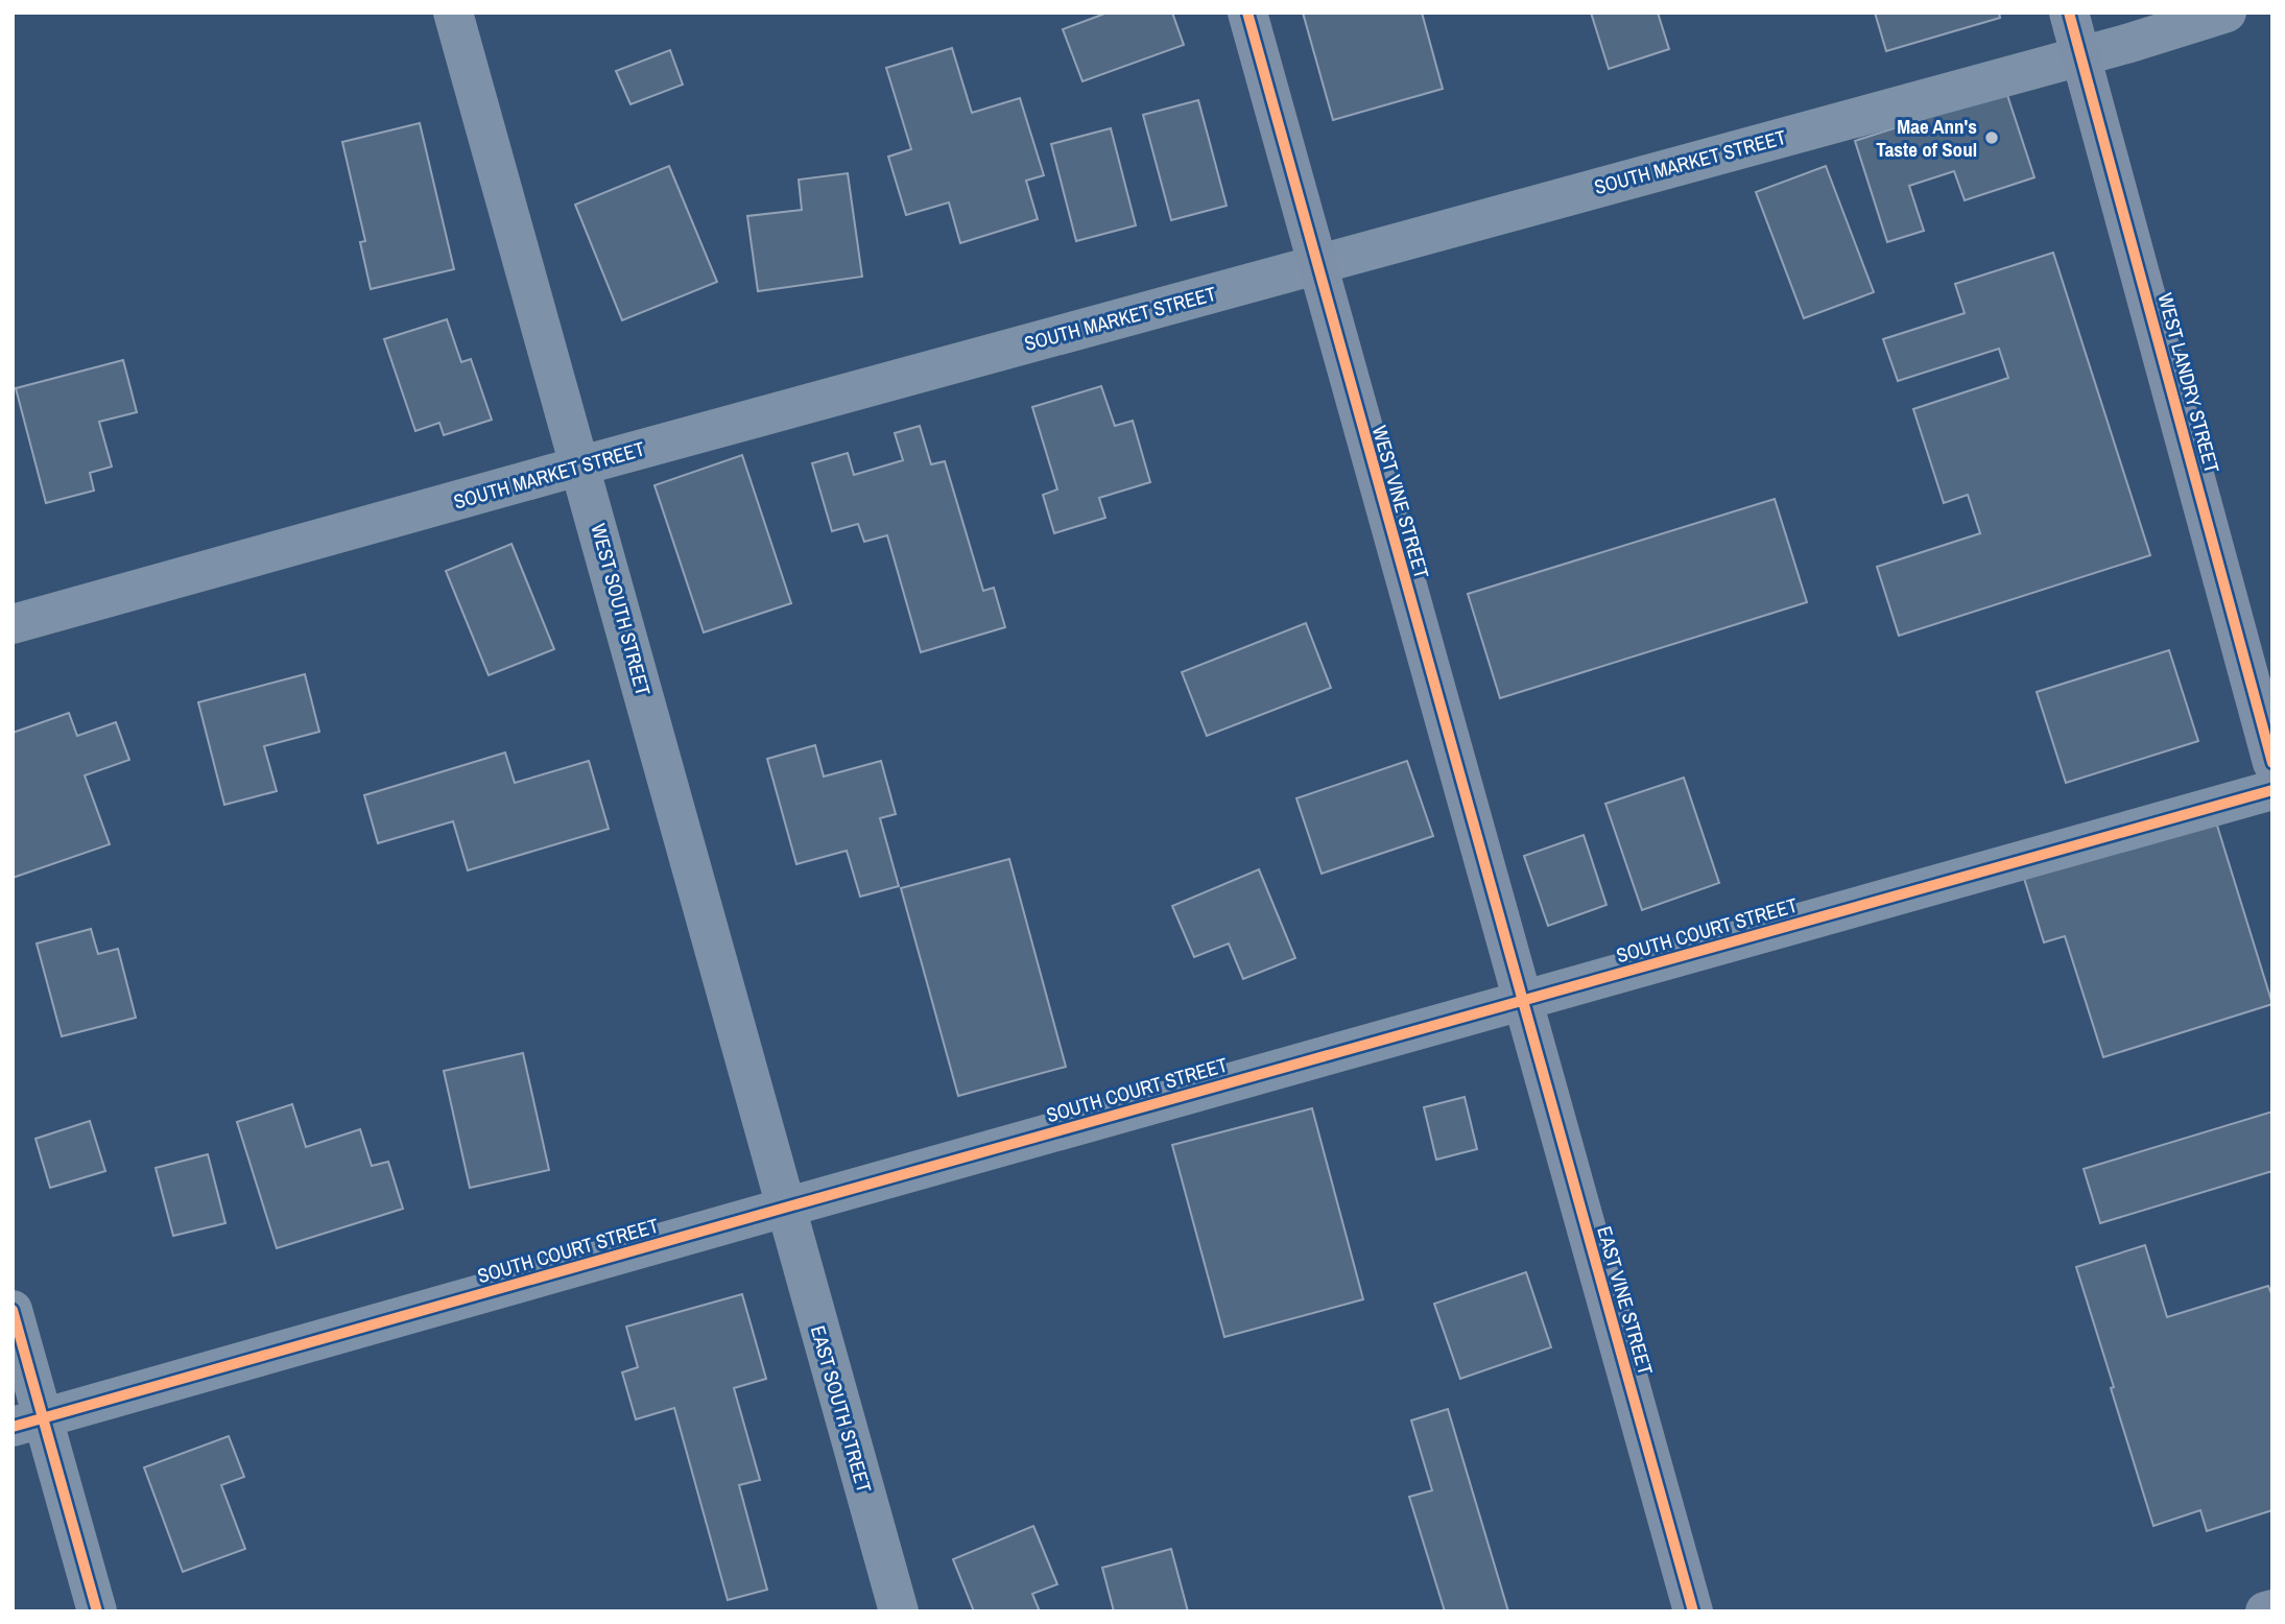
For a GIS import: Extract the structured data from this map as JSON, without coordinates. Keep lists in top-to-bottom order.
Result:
{
  "streets": {
    "highway": ["WEST LANDRY STREET", "WEST VINE STREET", "EAST VINE STREET"],
    "street": [
      "SOUTH MARKET STREET",
      "WEST SOUTH STREET",
      "SOUTH COURT STREET",
      "EAST SOUTH STREET"
    ]
  },
  "crossings": [
    ["SOUTH MARKET STREET", "WEST LANDRY STREET"],
    ["SOUTH MARKET STREET", "WEST VINE STREET"],
    ["SOUTH MARKET STREET", "WEST SOUTH STREET"],
    ["WEST VINE STREET", "SOUTH COURT STREET"],
    ["WEST VINE STREET", "EAST VINE STREET"],
    ["WEST SOUTH STREET", "SOUTH COURT STREET"],
    ["WEST SOUTH STREET", "EAST SOUTH STREET"],
    ["SOUTH COURT STREET", "EAST VINE STREET"],
    ["SOUTH COURT STREET", "EAST SOUTH STREET"]
  ],
  "places": ["Mae Ann's Taste of Soul"]
}
